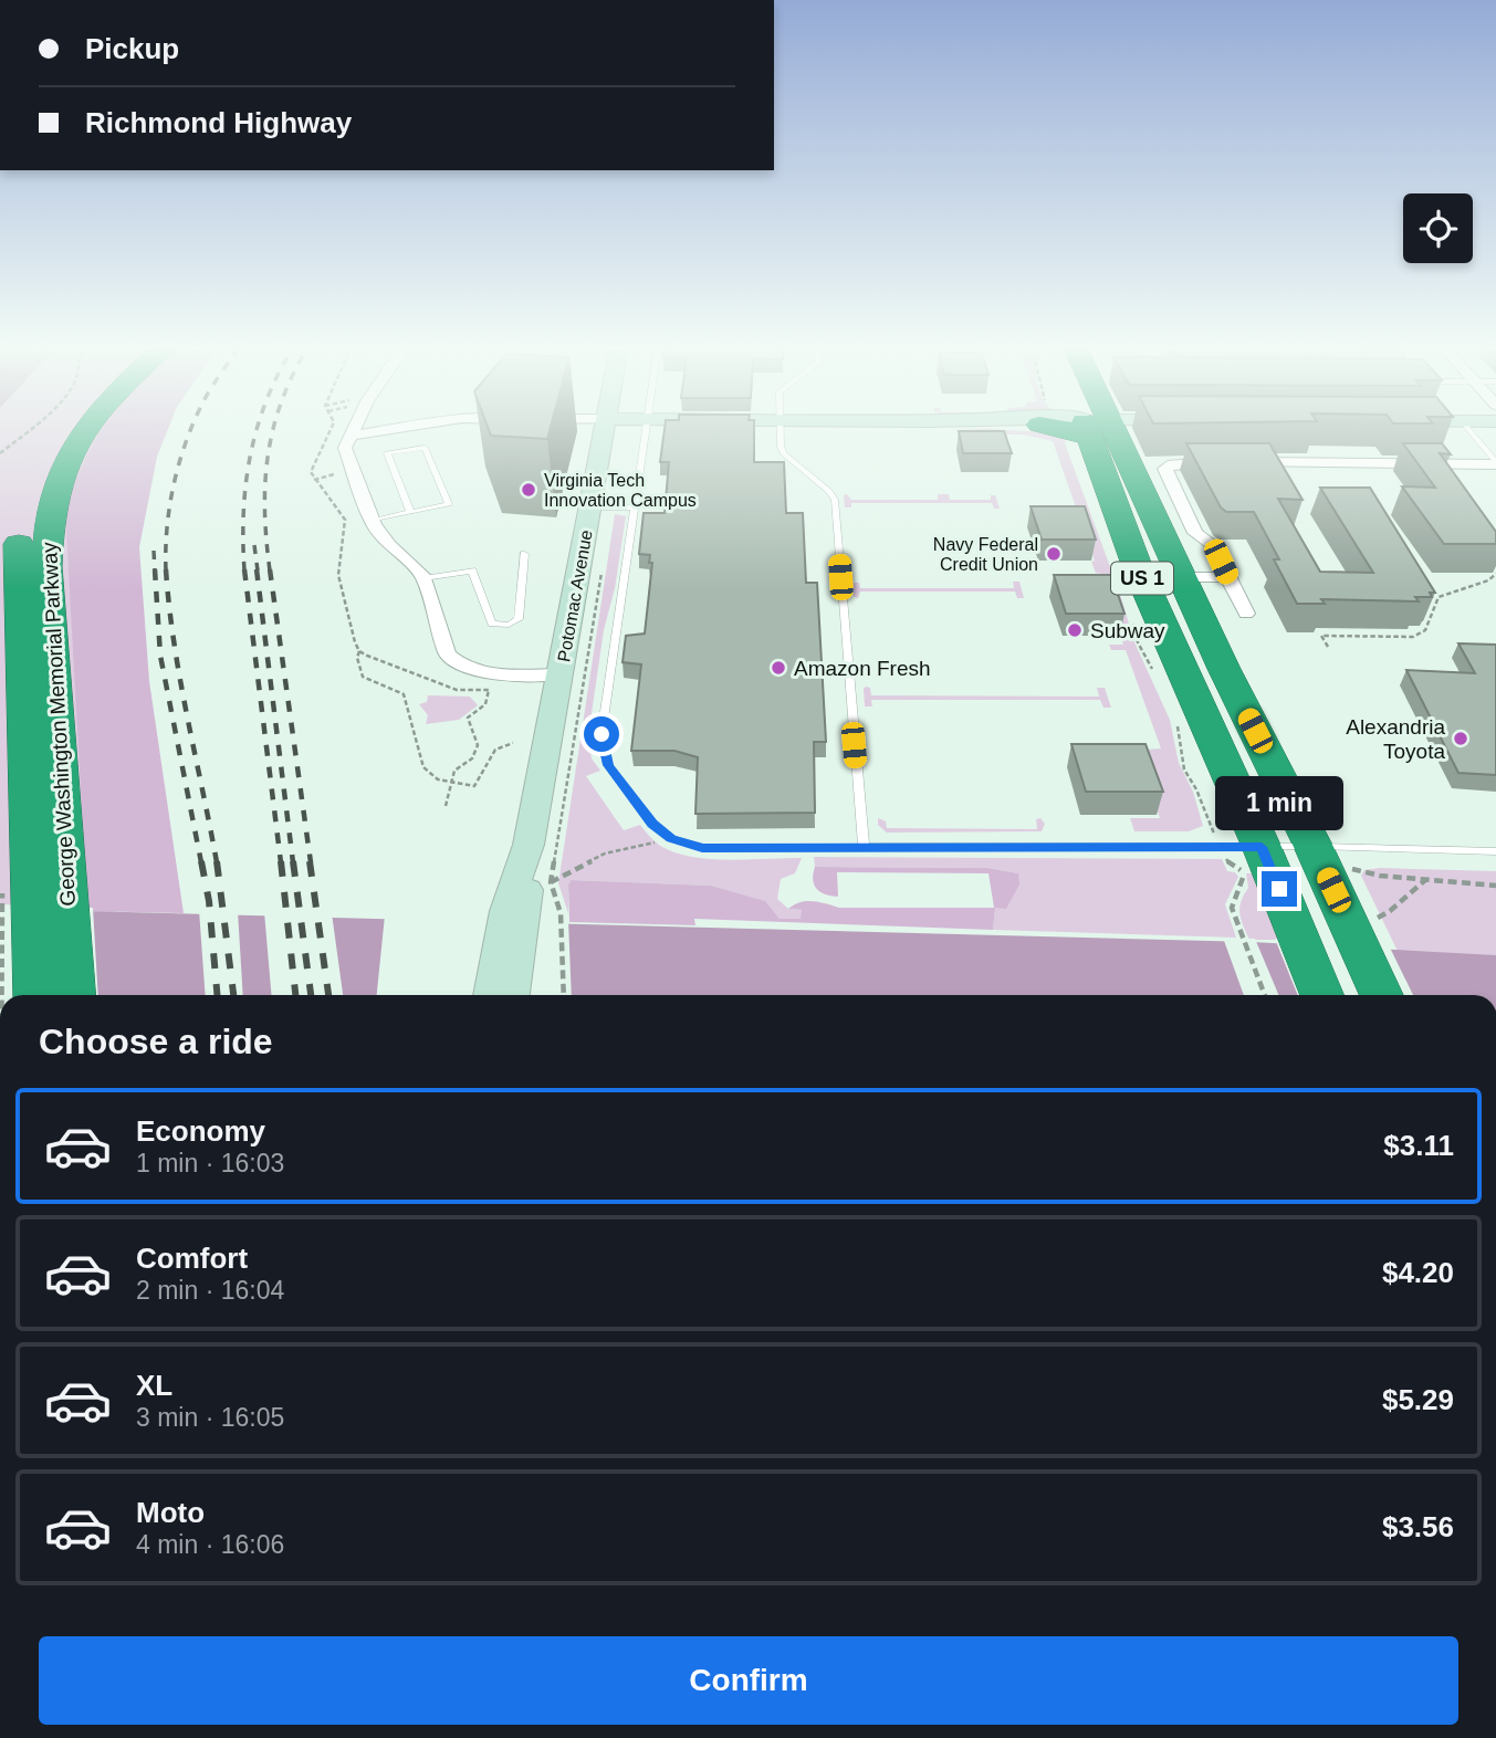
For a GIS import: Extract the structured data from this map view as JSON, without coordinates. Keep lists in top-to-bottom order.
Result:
{
  "streets": {
    "highway": ["US 1", "George Washington Memorial Parkway"],
    "street": ["Potomac Avenue"]
  },
  "places": [
    "Virginia Tech Innovation Campus",
    "Navy Federal Credit Union",
    "Subway",
    "Amazon Fresh",
    "Alexandria Toyota"
  ],
  "page": {
    "banner": ["Pickup", "Richmond Highway"],
    "bubble": "1 min",
    "heading": "Choose a ride",
    "list": [
      {
        "name": "Economy",
        "note": "1 min · 16:03",
        "value": "$3.11"
      },
      {
        "name": "Comfort",
        "note": "2 min · 16:04",
        "value": "$4.20"
      },
      {
        "name": "XL",
        "note": "3 min · 16:05",
        "value": "$5.29"
      },
      {
        "name": "Moto",
        "note": "4 min · 16:06",
        "value": "$3.56"
      }
    ],
    "buttons": "Confirm"
  }
}
